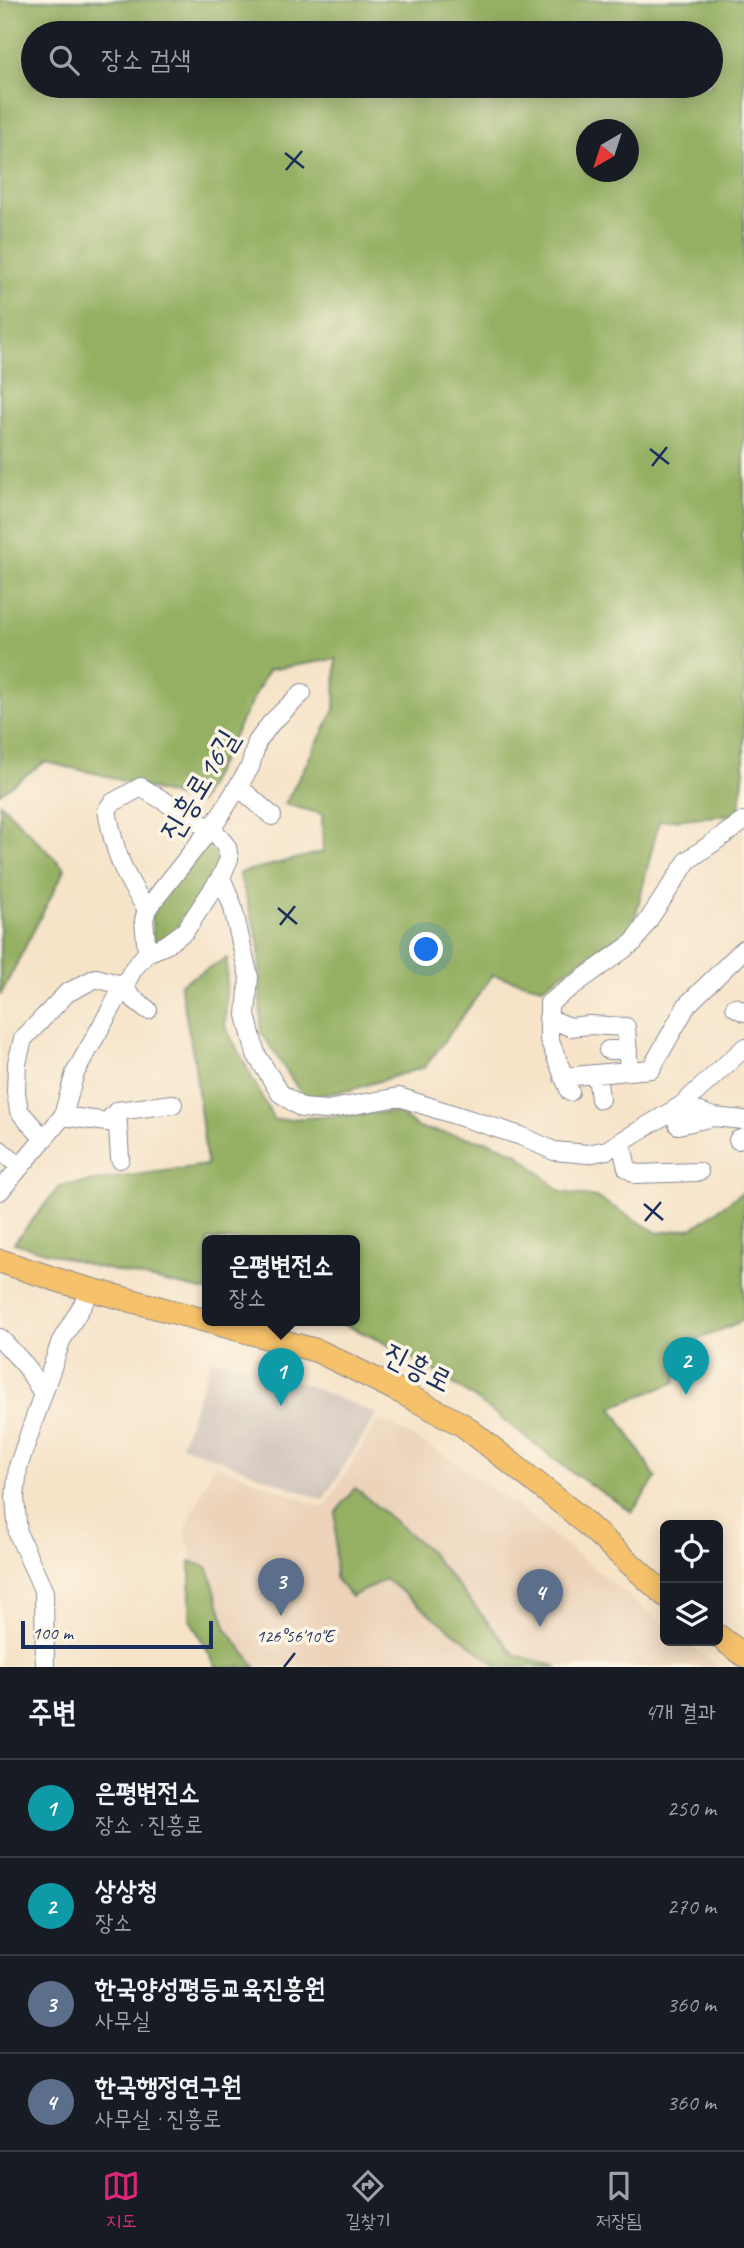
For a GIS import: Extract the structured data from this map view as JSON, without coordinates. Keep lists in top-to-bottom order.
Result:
{
  "streets": {
    "main road": ["진흥로"],
    "street": ["진흥로16길"]
  },
  "scale_bar": "100 m",
  "north": "bottom left",
  "page": {
    "search": "장소 검색",
    "popup": ["은평변전소", "장소"],
    "pins": [
      "2",
      "1",
      "3",
      "4"
    ],
    "scale": "100 m",
    "heading": ["주변", "4개 결과"],
    "list": [
      {
        "mark": "1",
        "name": "은평변전소",
        "note": "장소 · 진흥로",
        "value": "250 m"
      },
      {
        "mark": "2",
        "name": "상상청",
        "note": "장소",
        "value": "270 m"
      },
      {
        "mark": "3",
        "name": "한국양성평등교육진흥원",
        "note": "사무실",
        "value": "360 m"
      },
      {
        "mark": "4",
        "name": "한국행정연구원",
        "note": "사무실 · 진흥로",
        "value": "360 m"
      }
    ],
    "nav": ["지도", "길찾기", "저장됨"]
  },
  "coordinates": ["126°56'10\"E"]
}
